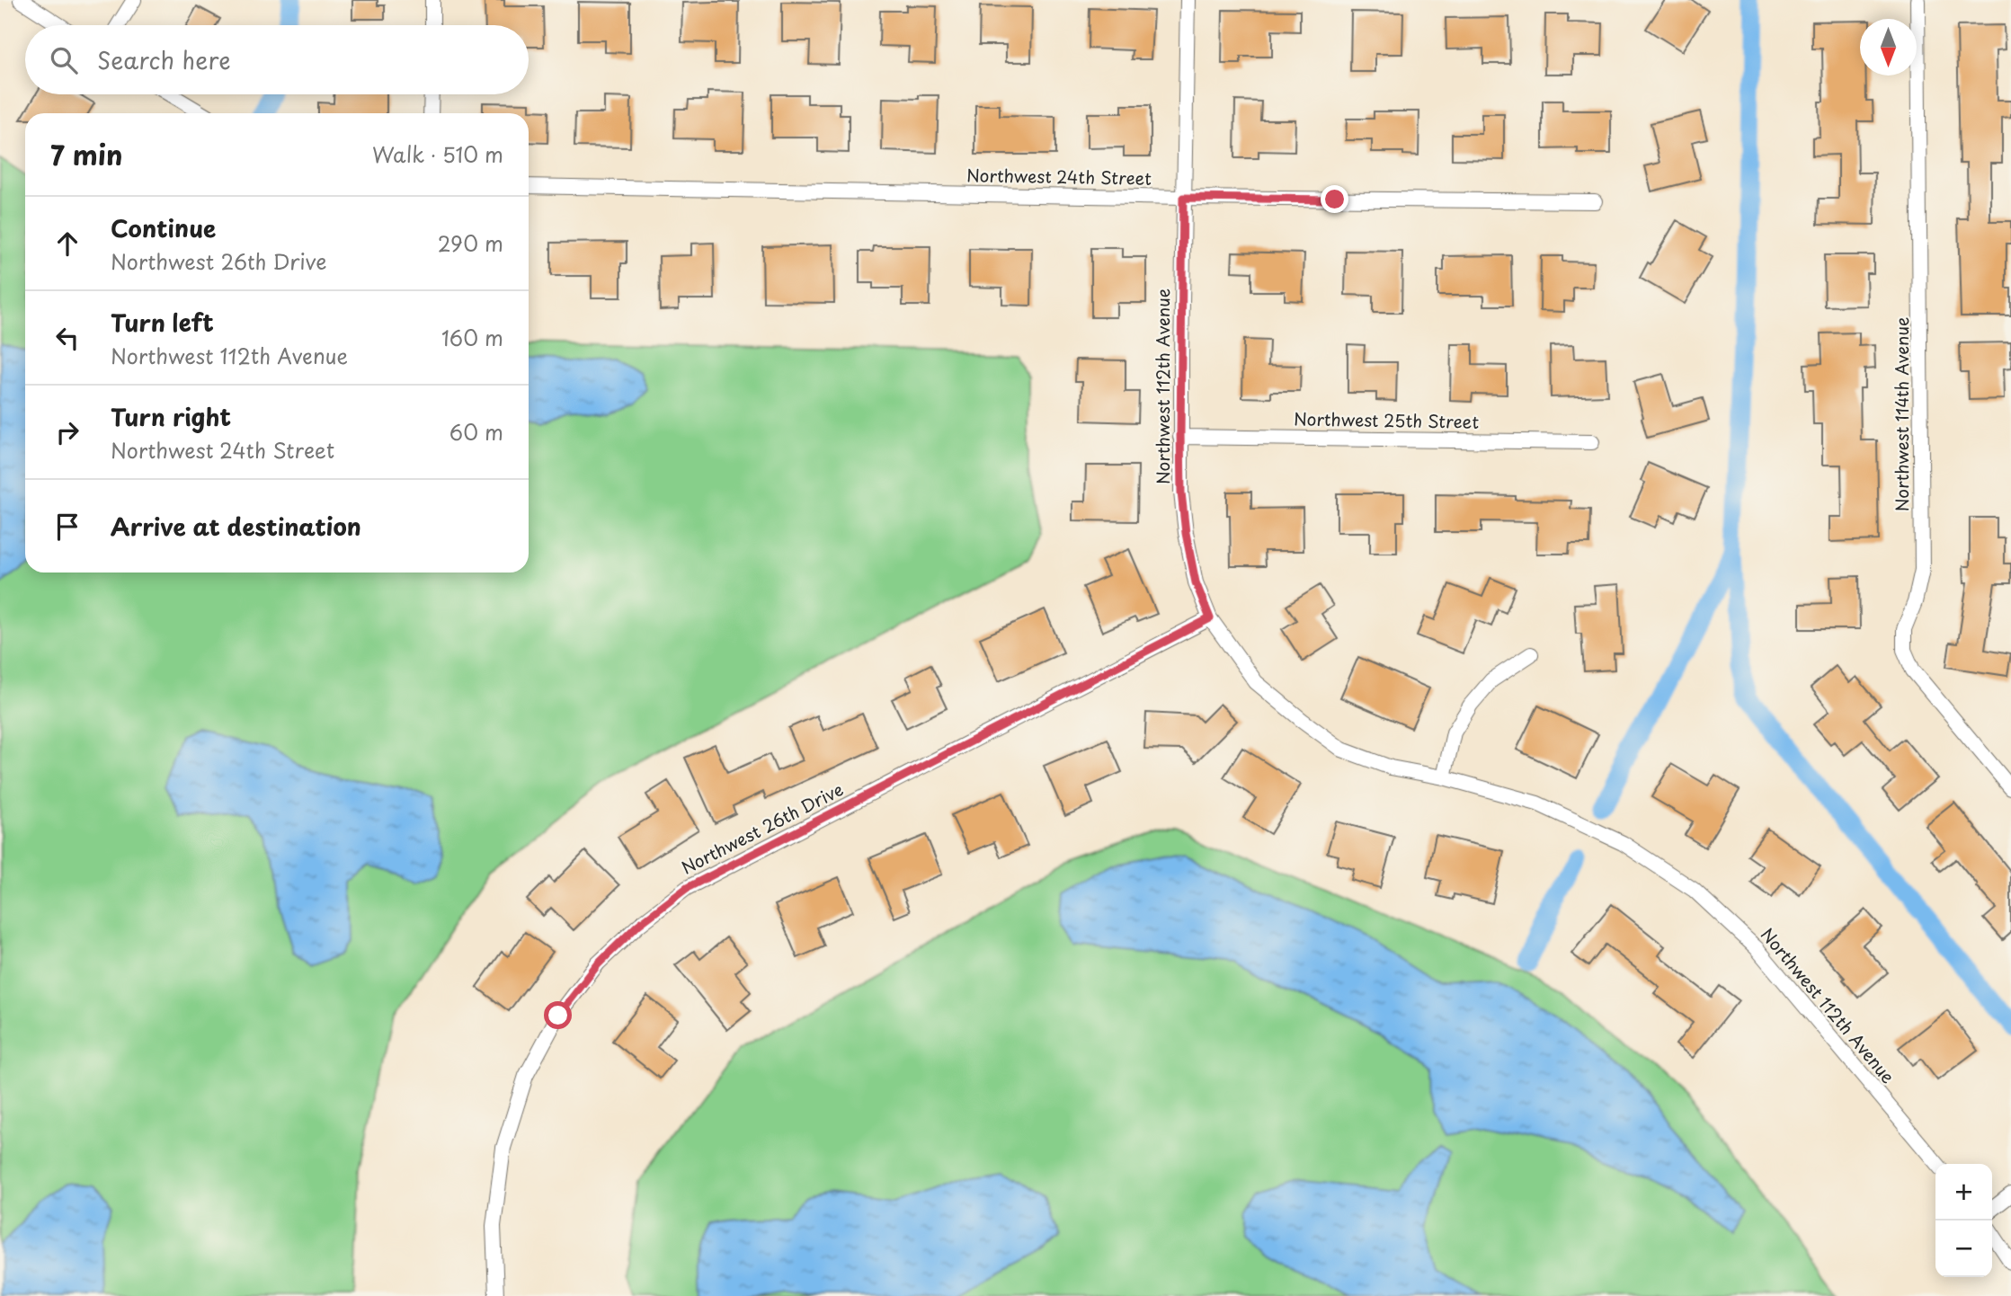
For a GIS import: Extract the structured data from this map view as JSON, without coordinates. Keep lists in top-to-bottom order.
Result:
{
  "streets": {
    "street": [
      "Northwest 24th Street",
      "Northwest 112th Avenue",
      "Northwest 114th Avenue",
      "Northwest 25th Street",
      "Northwest 26th Drive"
    ]
  },
  "crossings": [
    ["Northwest 24th Street", "Northwest 112th Avenue"],
    ["Northwest 112th Avenue", "Northwest 25th Street"],
    ["Northwest 112th Avenue", "Northwest 26th Drive"]
  ],
  "north": "bottom",
  "page": {
    "search": "Search here",
    "heading": ["7 min", "Walk · 510 m"],
    "list": [
      ["Continue", "Northwest 26th Drive", "290 m"],
      ["Turn left", "Northwest 112th Avenue", "160 m"],
      ["Turn right", "Northwest 24th Street", "60 m"],
      "Arrive at destination"
    ],
    "map_buttons": ["+", "−"]
  }
}
